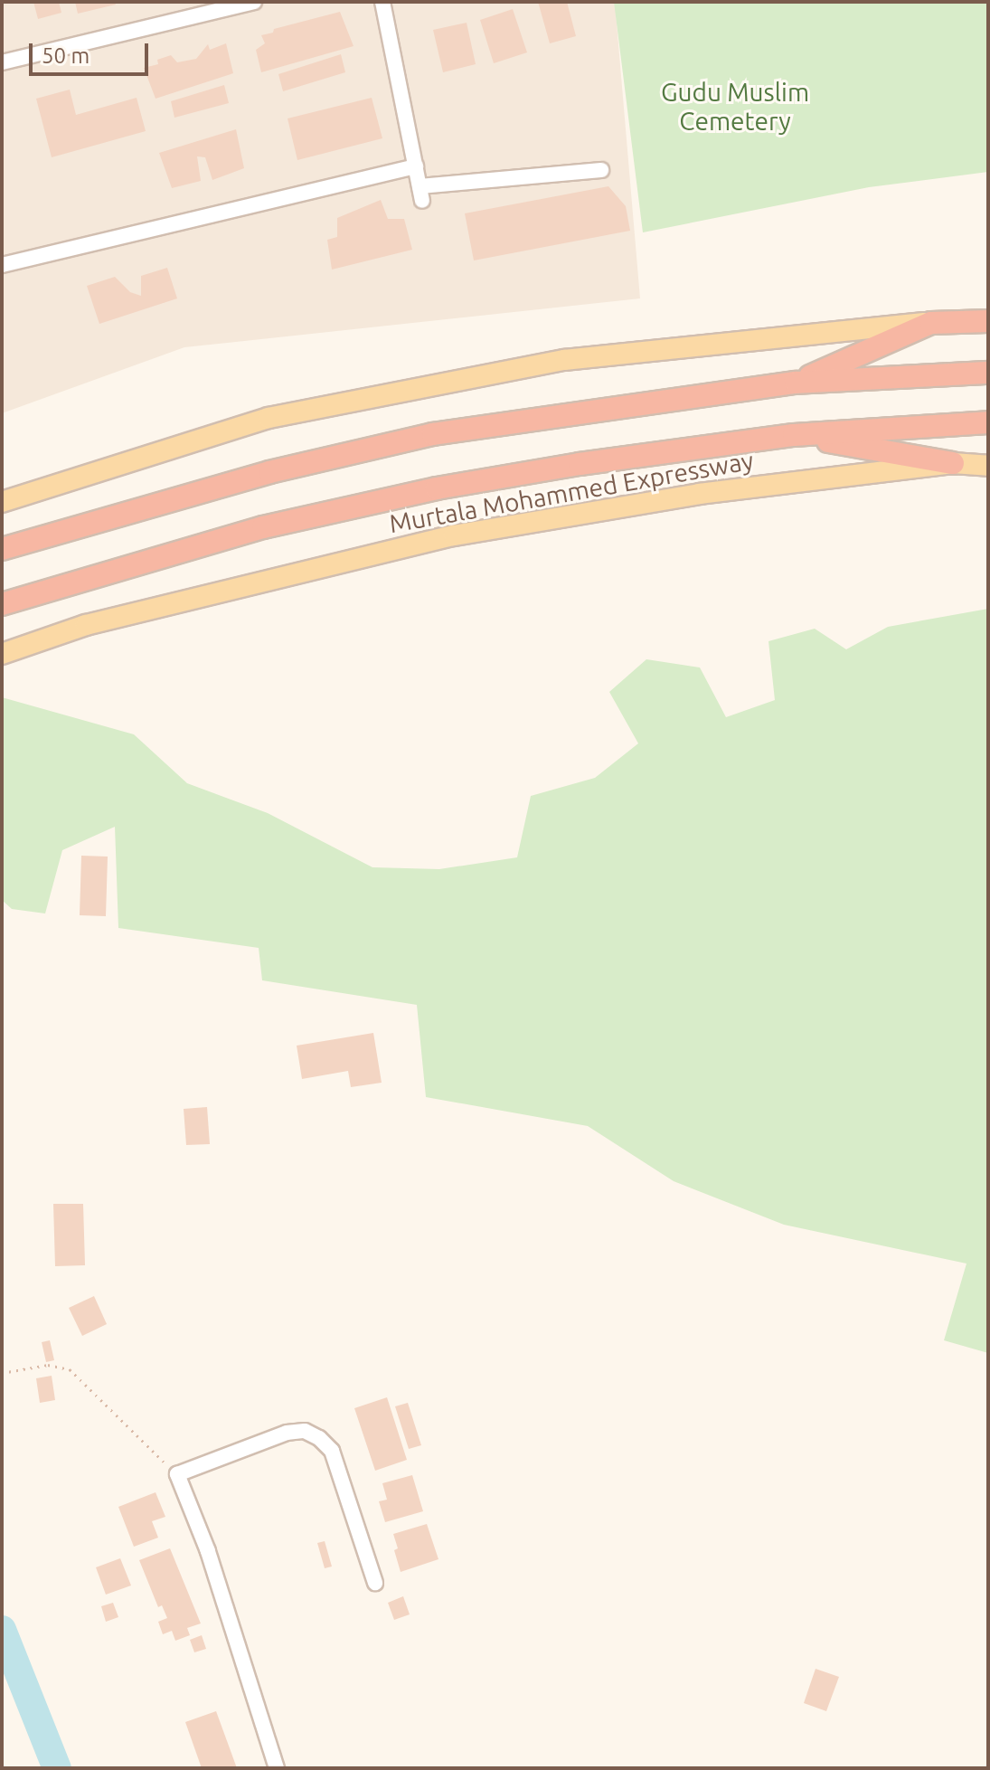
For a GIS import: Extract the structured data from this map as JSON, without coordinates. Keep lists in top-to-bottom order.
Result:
{
  "streets": {
    "highway": ["Murtala Mohammed Expressway"]
  },
  "parks": ["Gudu Muslim Cemetery"],
  "scale_bar": "50 m"
}
